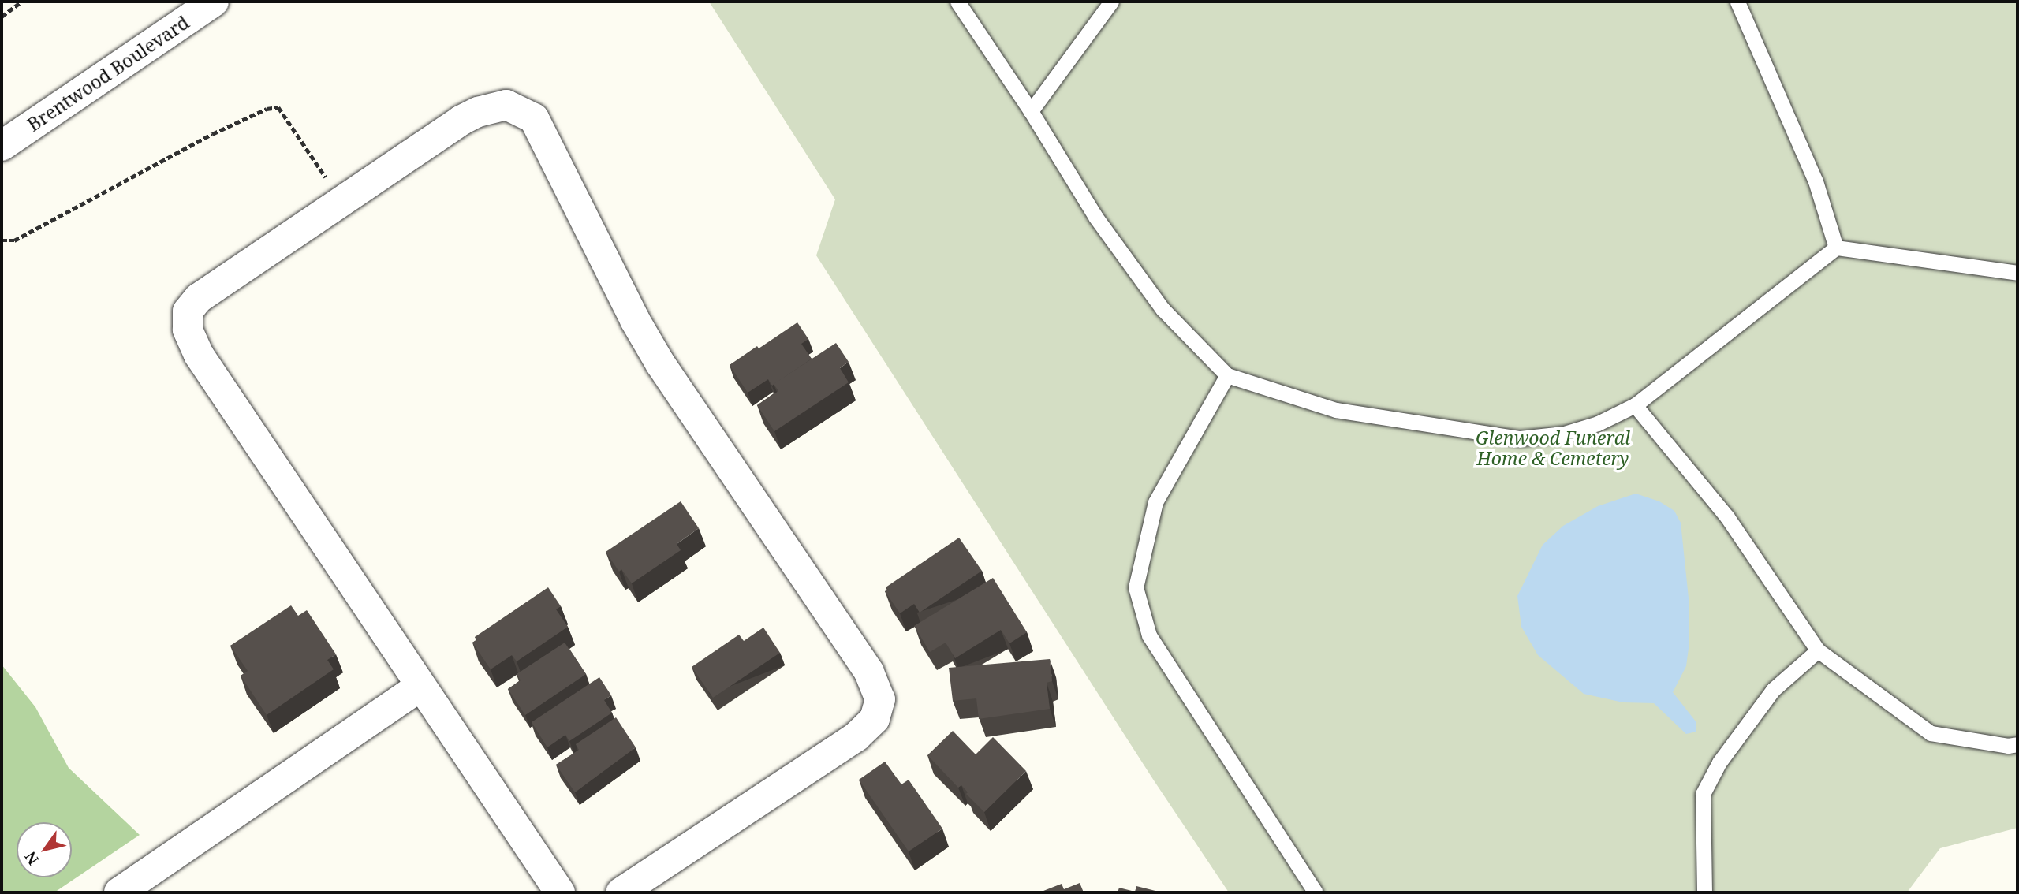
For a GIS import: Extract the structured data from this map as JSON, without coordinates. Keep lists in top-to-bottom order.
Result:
{
  "streets": {
    "street": ["Brentwood Boulevard"]
  },
  "parks": ["Glenwood Funeral Home & Cemetery"],
  "north": "bottom left"
}
